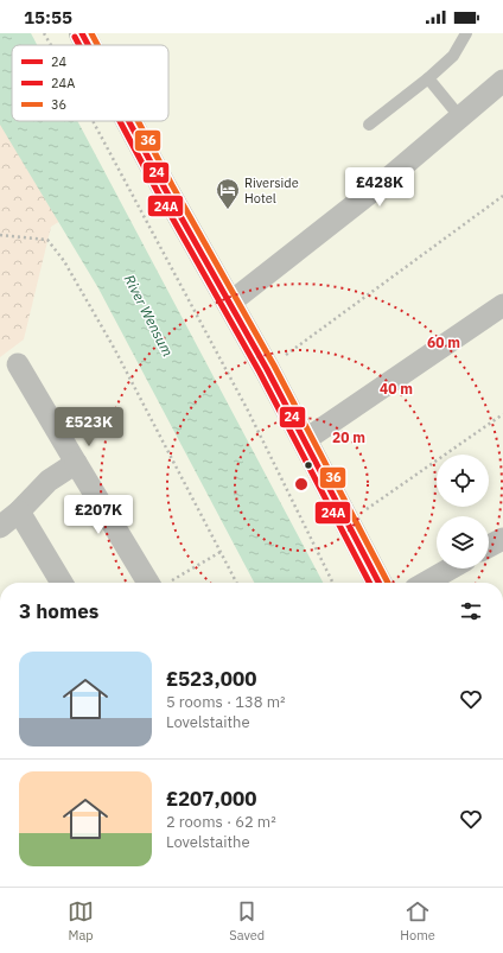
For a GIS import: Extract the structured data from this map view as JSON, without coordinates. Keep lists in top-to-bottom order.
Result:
{
  "water": ["River Wensum"],
  "places": {
    "hotel": ["Riverside Hotel"]
  },
  "lines": ["transit line 24", "transit line 36", "transit line 24A"],
  "legend": ["24", "24A", "36"],
  "page": {
    "status": "15:55",
    "price": ["£428K", "£523K", "£207K"],
    "heading": "3 homes",
    "list": [
      {
        "name": "£523,000",
        "note": "5 rooms · 138 m² · Lovelstaithe"
      },
      {
        "name": "£207,000",
        "note": "2 rooms · 62 m² · Lovelstaithe"
      }
    ],
    "tabs": ["Map", "Saved", "Home"]
  },
  "rings": ["60 m", "40 m", "20 m"]
}
